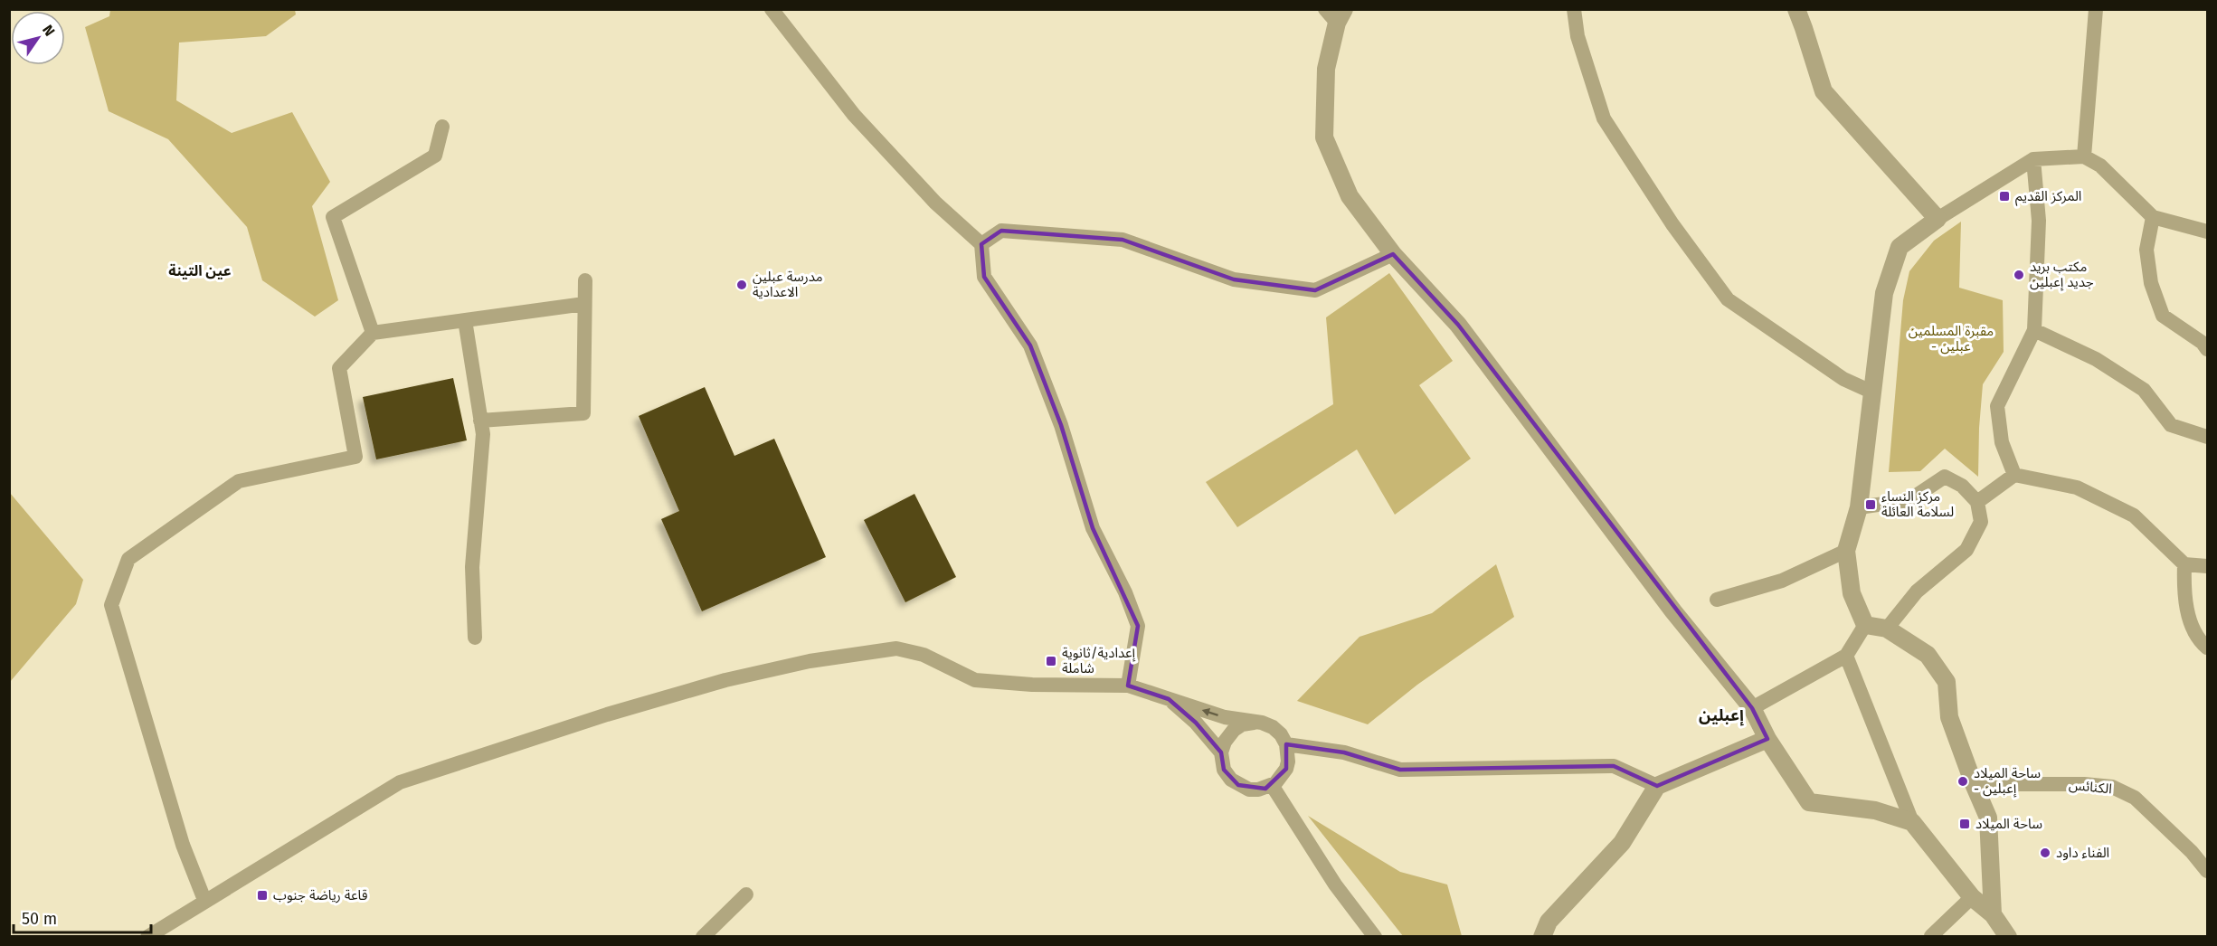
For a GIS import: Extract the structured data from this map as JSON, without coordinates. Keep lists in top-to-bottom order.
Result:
{
  "streets": {
    "street": ["الكنائس"]
  },
  "districts": ["عين التينة", "إعبلين"],
  "parks": ["مقبرة المسلمين - عبلين"],
  "places": {
    "transit": [
      "المركز القديم",
      "مركز النساء لسلامة العائلة",
      "إعدادية/ثانوية شاملة",
      "ساحة الميلاد",
      "قاعة رياضة جنوب"
    ],
    "other": [
      "مكتب بريد جديد إعبلين",
      "مدرسة عبلين الاعدادية",
      "ساحة الميلاد - إعبلين",
      "الفناء داود"
    ]
  },
  "scale_bar": "50 m",
  "north": "top right"
}
